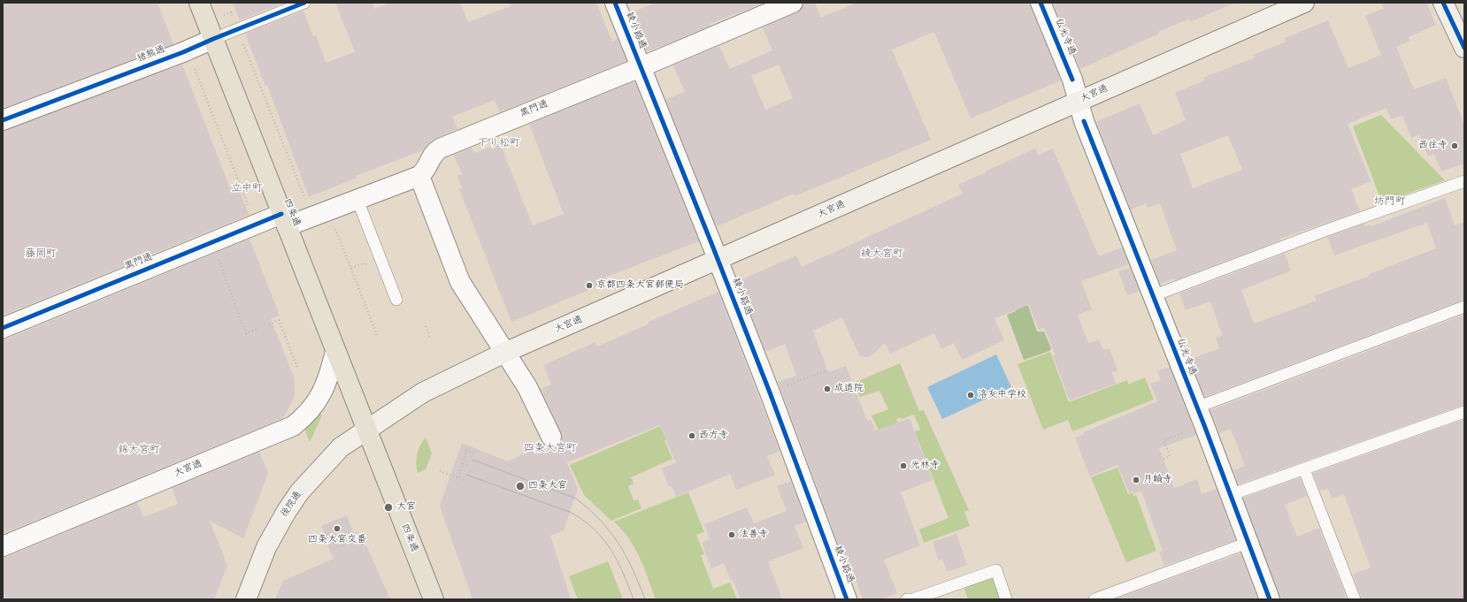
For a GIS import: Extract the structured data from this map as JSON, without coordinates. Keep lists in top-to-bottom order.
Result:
{
  "streets": {
    "main road": ["四条通"],
    "street": [
      "綾小路通",
      "仏光寺通",
      "猪熊通",
      "大宮通",
      "黒門通",
      "後院通"
    ]
  },
  "crossings": [
    ["綾小路通", "大宮通"],
    ["綾小路通", "黒門通"],
    ["仏光寺通", "大宮通"],
    ["猪熊通", "四条通"],
    ["大宮通", "四条通"],
    ["大宮通", "後院通"],
    ["黒門通", "四条通"],
    ["四条通", "後院通"]
  ],
  "districts": [
    "下り松町",
    "立中町",
    "坊門町",
    "藤岡町",
    "綾大宮町",
    "四条大宮町",
    "錦大宮町"
  ],
  "places": [
    "西往寺",
    "京都四条大宮郵便局",
    "成道院",
    "洛友中学校",
    "西方寺",
    "光林寺",
    "月輪寺",
    "四条大宮",
    "大宮",
    "四条大宮交番",
    "法善寺"
  ]
}
